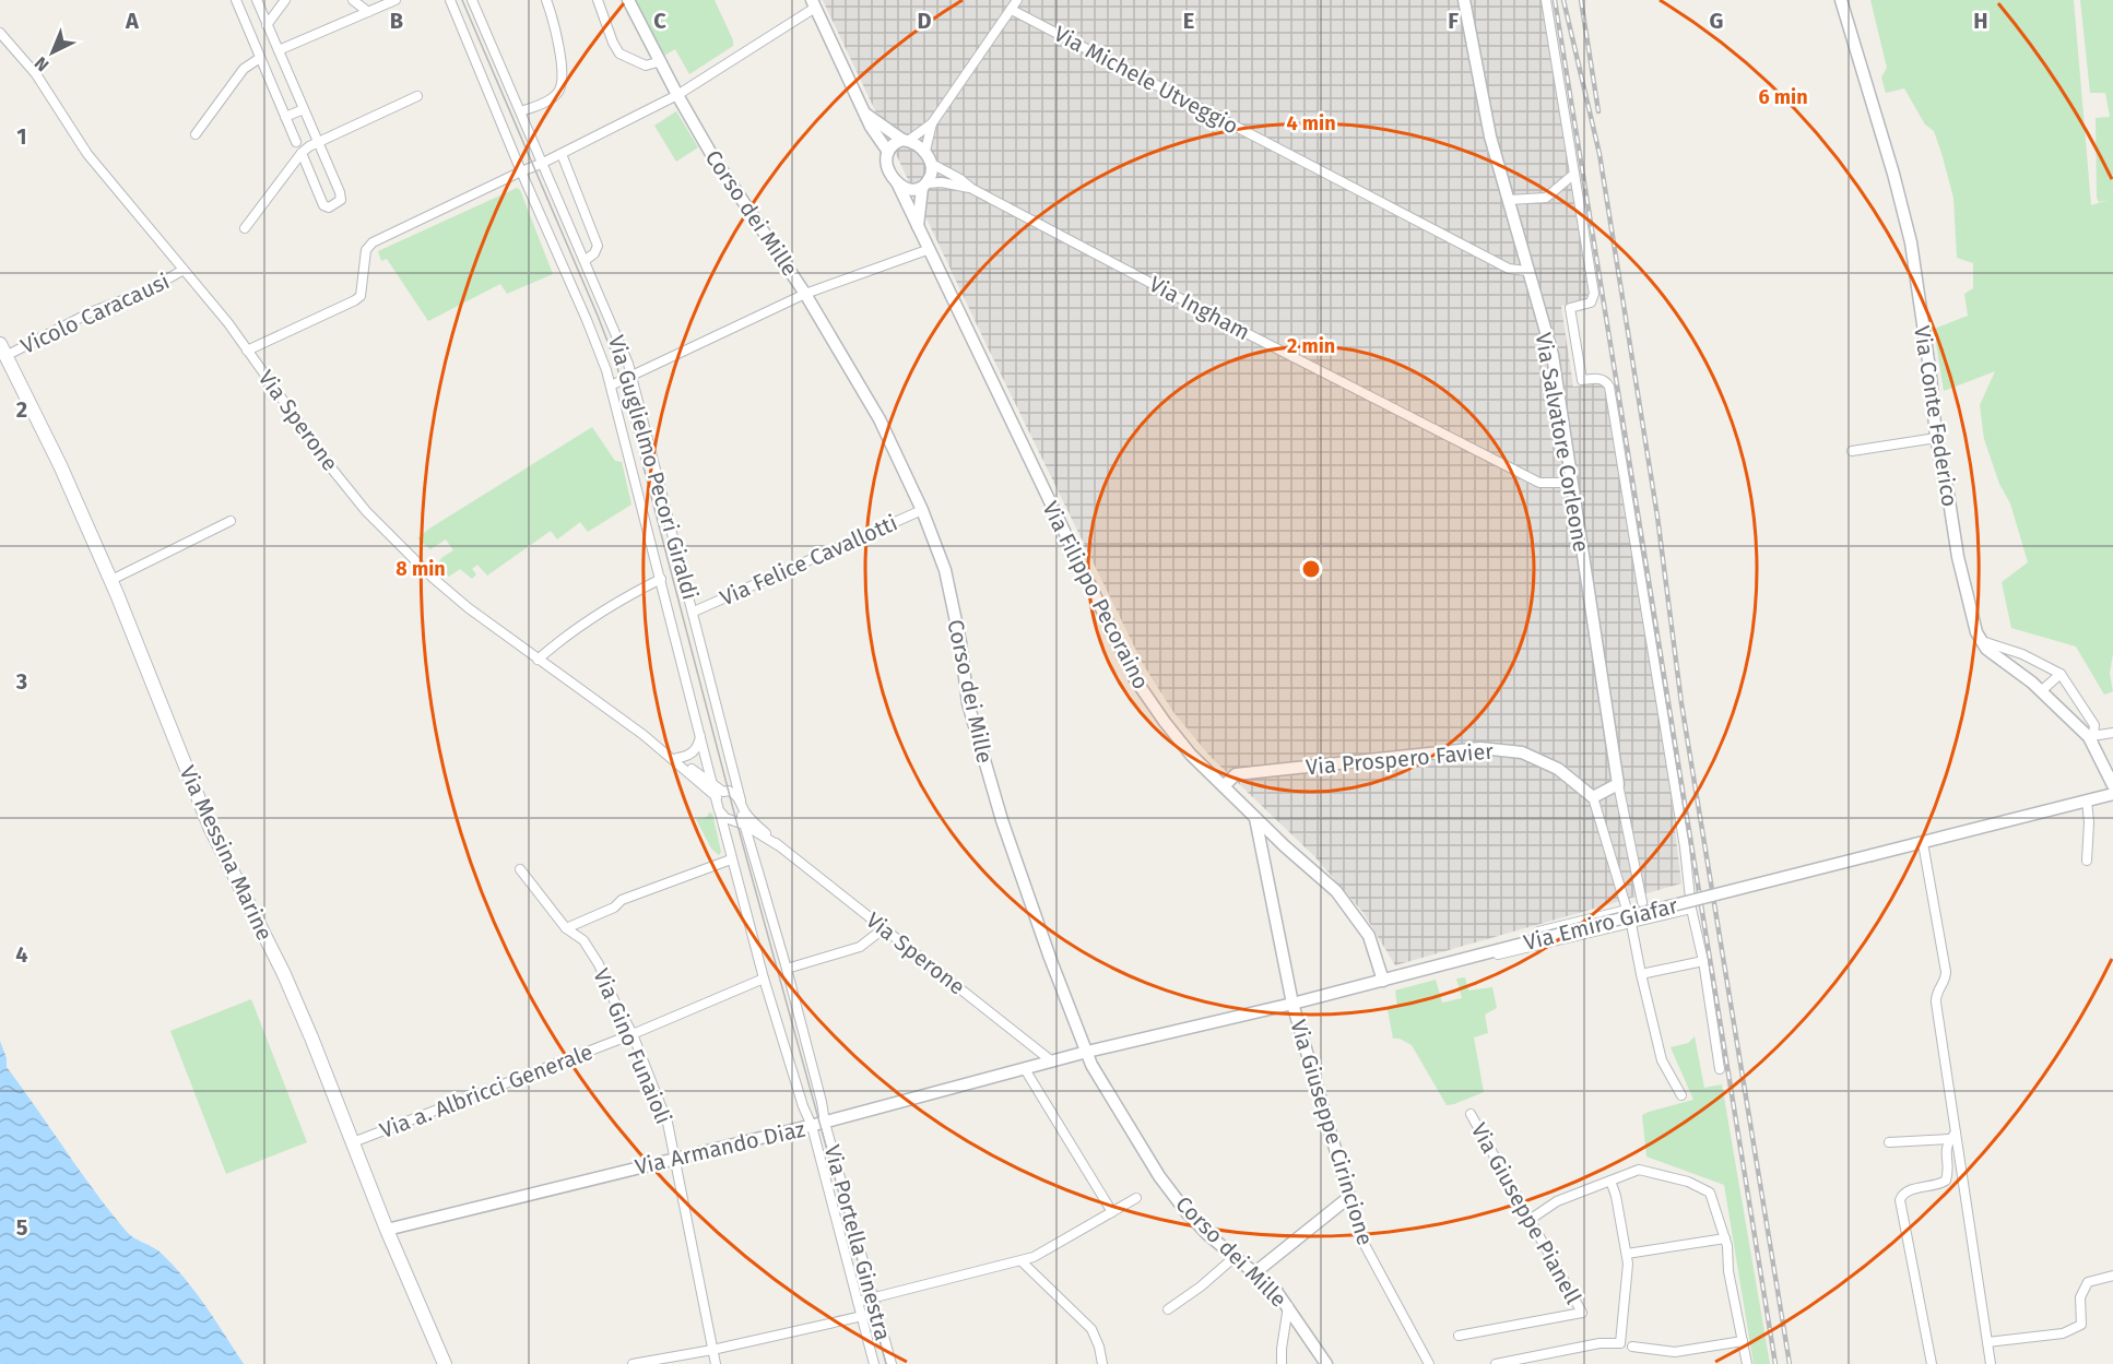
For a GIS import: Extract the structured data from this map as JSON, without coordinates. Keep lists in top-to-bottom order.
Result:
{
  "streets": {
    "main road": ["Via Messina Marine"],
    "street": [
      "Via Michele Utveggio",
      "Corso dei Mille",
      "Via Ingham",
      "Vicolo Caracausi",
      "Via Conte Federico",
      "Via Sperone",
      "Via Salvatore Corleone",
      "Via Guglielmo Pecori Giraldi",
      "Via Felice Cavallotti",
      "Via Filippo Pecoraino",
      "Via Prospero Favier",
      "Via Emiro Giafar",
      "Via Gino Funaioli",
      "Via a. Albricci Generale",
      "Via Giuseppe Cirincione",
      "Via Armando Diaz",
      "Via Giuseppe Pianell",
      "Via Portella Ginestra"
    ]
  },
  "crossings": [
    ["Via Michele Utveggio", "Via Salvatore Corleone"],
    ["Corso dei Mille", "Via Felice Cavallotti"],
    ["Corso dei Mille", "Via Emiro Giafar"],
    ["Via Ingham", "Via Salvatore Corleone"],
    ["Vicolo Caracausi", "Via Sperone"],
    ["Vicolo Caracausi", "Via Messina Marine"],
    ["Via Sperone", "Via Emiro Giafar"],
    ["Via Sperone", "Via Armando Diaz"],
    ["Via Guglielmo Pecori Giraldi", "Via Felice Cavallotti"],
    ["Via Guglielmo Pecori Giraldi", "Via Armando Diaz"],
    ["Via Guglielmo Pecori Giraldi", "Via Portella Ginestra"],
    ["Via Filippo Pecoraino", "Via Prospero Favier"],
    ["Via Filippo Pecoraino", "Via Emiro Giafar"],
    ["Via Filippo Pecoraino", "Via Giuseppe Cirincione"],
    ["Via Messina Marine", "Via a. Albricci Generale"],
    ["Via Messina Marine", "Via Armando Diaz"],
    ["Via Emiro Giafar", "Via Giuseppe Cirincione"],
    ["Via Emiro Giafar", "Via Armando Diaz"],
    ["Via Gino Funaioli", "Via a. Albricci Generale"],
    ["Via Gino Funaioli", "Via Armando Diaz"],
    ["Via Armando Diaz", "Via Portella Ginestra"]
  ],
  "north": "bottom left",
  "grid": {
    "columns": [
      "A",
      "B",
      "C",
      "D",
      "E",
      "F",
      "G",
      "H"
    ],
    "rows": [
      "1",
      "2",
      "3",
      "4",
      "5"
    ]
  },
  "rings": [
    "6 min",
    "4 min",
    "2 min",
    "8 min"
  ]
}
